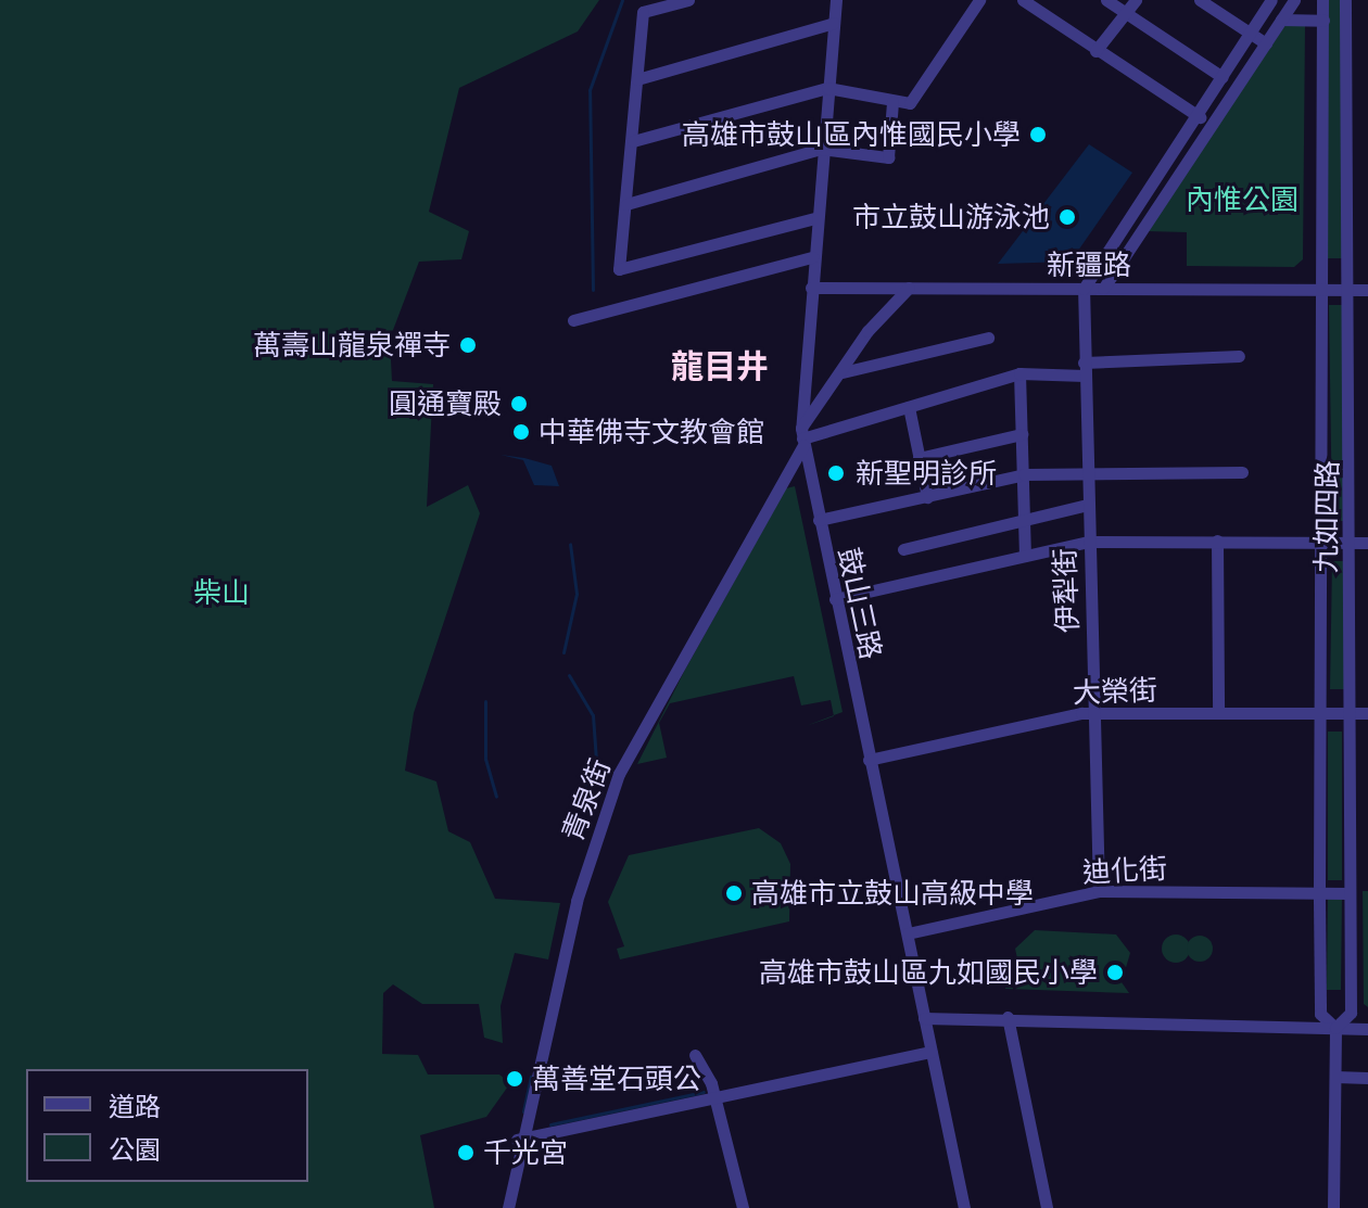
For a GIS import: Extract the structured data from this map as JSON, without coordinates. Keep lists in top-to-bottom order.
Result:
{
  "streets": {
    "street": [
      "新疆路",
      "九如四路",
      "伊犁街",
      "鼓山三路",
      "大榮街",
      "青泉街",
      "迪化街"
    ]
  },
  "crossings": [
    ["新疆路", "九如四路"],
    ["新疆路", "伊犁街"],
    ["新疆路", "鼓山三路"],
    ["新疆路", "青泉街"],
    ["九如四路", "大榮街"],
    ["九如四路", "迪化街"],
    ["伊犁街", "大榮街"],
    ["伊犁街", "迪化街"],
    ["鼓山三路", "大榮街"],
    ["鼓山三路", "青泉街"],
    ["鼓山三路", "迪化街"]
  ],
  "districts": ["龍目井"],
  "parks": ["內惟公園", "柴山"],
  "places": [
    "高雄市鼓山區內惟國民小學",
    "市立鼓山游泳池",
    "萬壽山龍泉禪寺",
    "圓通寶殿",
    "中華佛寺文教會館",
    "新聖明診所",
    "高雄市立鼓山高級中學",
    "高雄市鼓山區九如國民小學",
    "萬善堂石頭公",
    "千光宮"
  ],
  "legend": ["道路", "公園"]
}
